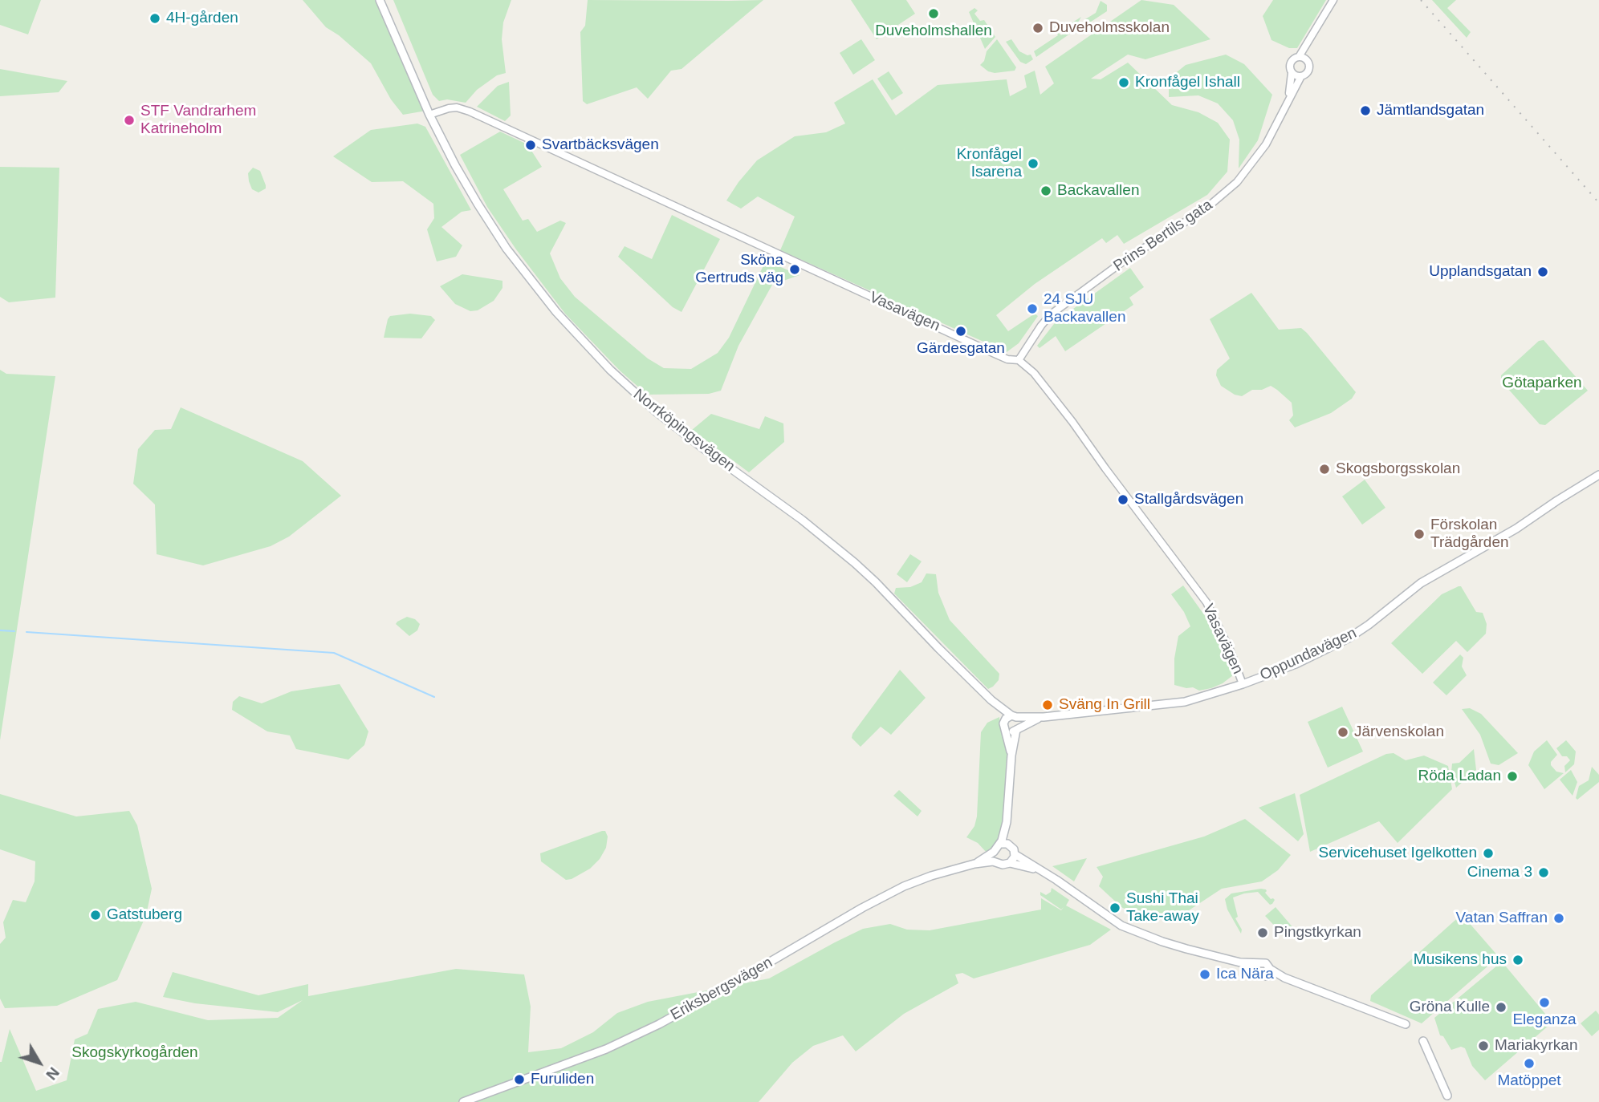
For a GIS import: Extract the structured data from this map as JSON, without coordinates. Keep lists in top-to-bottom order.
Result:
{
  "streets": {
    "main road": ["Norrköpingsvägen", "Oppundavägen", "Eriksbergsvägen"],
    "street": ["Prins Bertils gata", "Vasavägen"]
  },
  "crossings": [
    ["Prins Bertils gata", "Vasavägen"],
    ["Vasavägen", "Norrköpingsvägen"],
    ["Vasavägen", "Oppundavägen"],
    ["Norrköpingsvägen", "Oppundavägen"]
  ],
  "parks": ["Götaparken", "Skogskyrkogården"],
  "places": [
    "Duveholmshallen",
    "4H-gården",
    "Duveholmsskolan",
    "Kronfågel Ishall",
    "Jämtlandsgatan",
    "STF Vandrarhem Katrineholm",
    "Svartbäcksvägen",
    "Kronfågel Isarena",
    "Backavallen",
    "Sköna Gertruds väg",
    "Upplandsgatan",
    "24 SJU Backavallen",
    "Gärdesgatan",
    "Skogsborgsskolan",
    "Stallgårdsvägen",
    "Förskolan Trädgården",
    "Sväng In Grill",
    "Järvenskolan",
    "Röda Ladan",
    "Servicehuset Igelkotten",
    "Cinema 3",
    "Sushi Thai Take-away",
    "Gatstuberg",
    "Vatan Saffran",
    "Pingstkyrkan",
    "Musikens hus",
    "Ica Nära",
    "Eleganza",
    "Gröna Kulle",
    "Mariakyrkan",
    "Matöppet",
    "Furuliden"
  ],
  "north": "bottom right"
}
